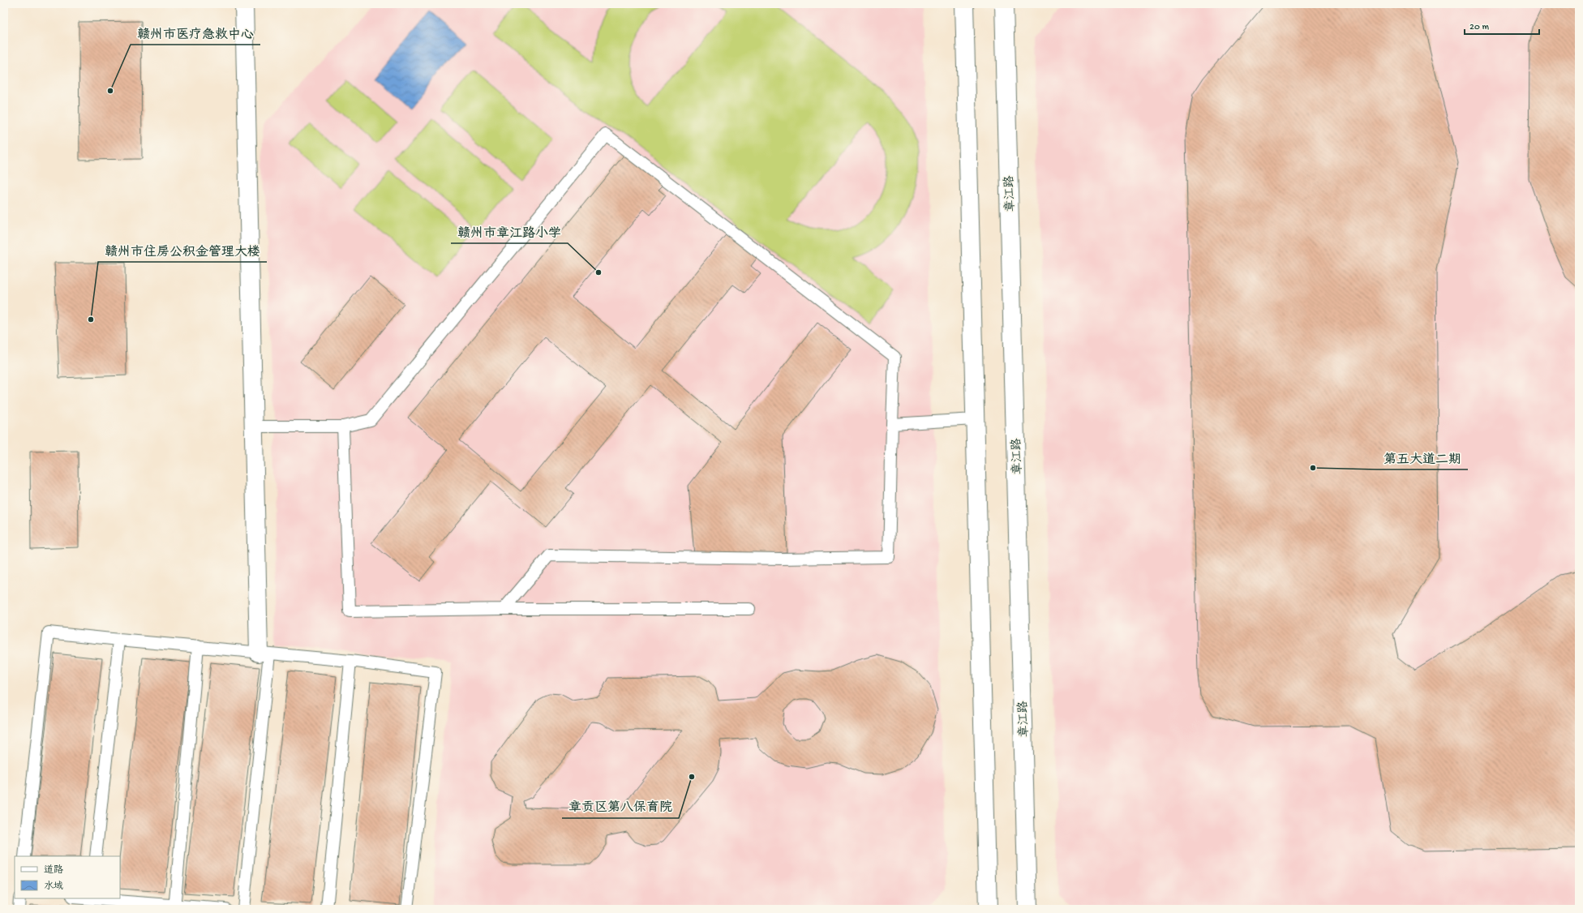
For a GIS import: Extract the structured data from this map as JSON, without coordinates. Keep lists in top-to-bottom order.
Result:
{
  "streets": {
    "main road": ["章江路"]
  },
  "places": [
    "赣州市医疗急救中心",
    "赣州市章江路小学",
    "赣州市住房公积金管理大楼",
    "第五大道二期",
    "章贡区第八保育院"
  ],
  "legend": ["道路", "水域"],
  "scale_bar": "20 m"
}
